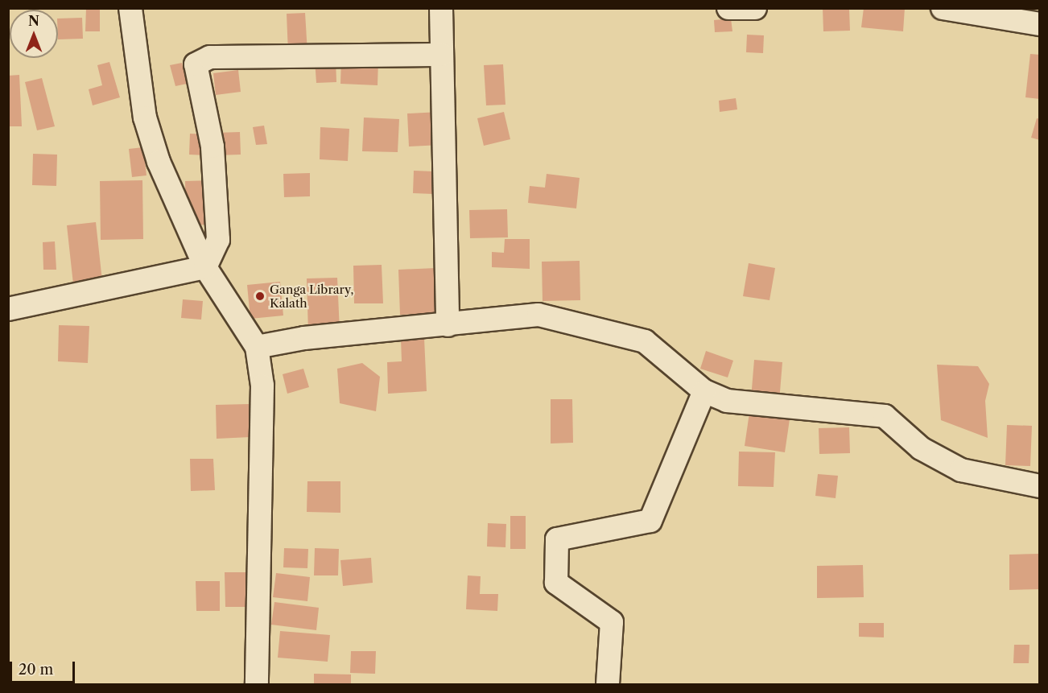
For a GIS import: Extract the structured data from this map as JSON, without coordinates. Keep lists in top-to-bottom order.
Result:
{
  "places": ["Ganga Library, Kalath"],
  "scale_bar": "20 m",
  "north": "top"
}
